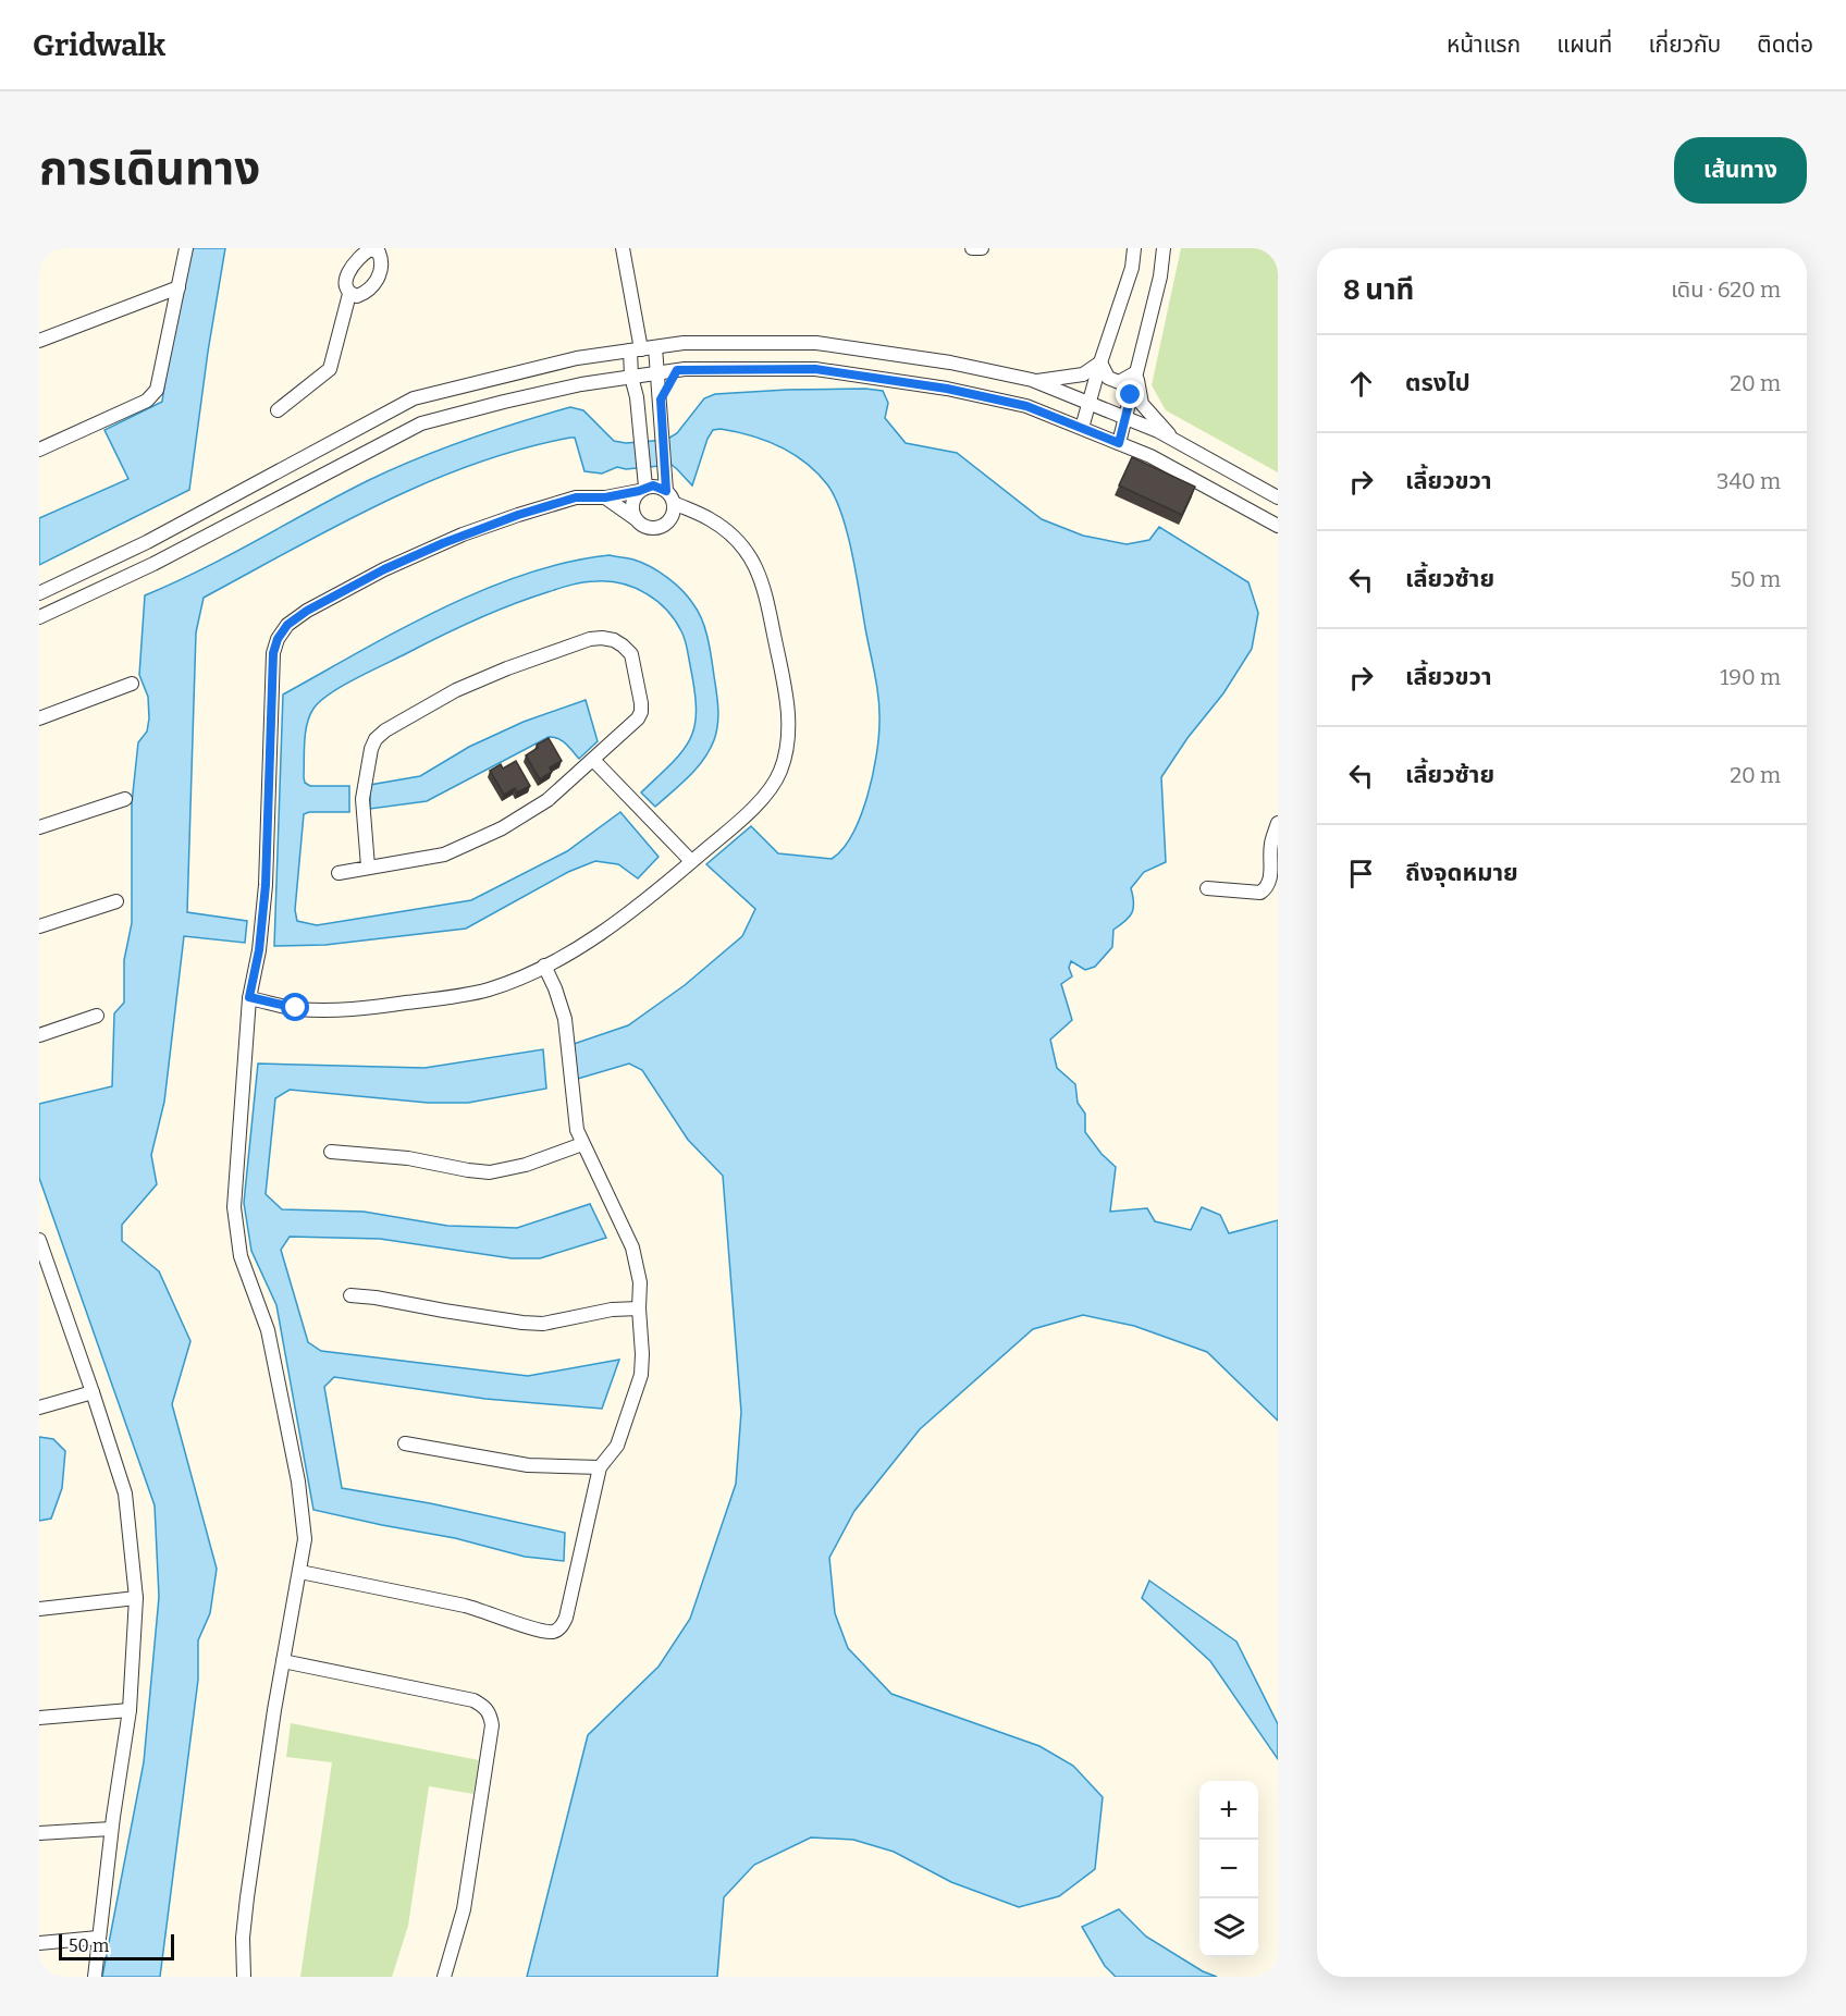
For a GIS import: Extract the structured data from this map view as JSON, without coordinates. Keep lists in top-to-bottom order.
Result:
{
  "scale_bar": "50 m",
  "page": {
    "header": "Gridwalk",
    "nav": [
      "หน้าแรก",
      "แผนที่",
      "เกี่ยวกับ",
      "ติดต่อ"
    ],
    "title": "การเดินทาง",
    "buttons": "เส้นทาง",
    "heading": ["8 นาที", "เดิน · 620 m"],
    "list": [
      ["ตรงไป", "20 m"],
      ["เลี้ยวขวา", "340 m"],
      ["เลี้ยวซ้าย", "50 m"],
      ["เลี้ยวขวา", "190 m"],
      ["เลี้ยวซ้าย", "20 m"],
      "ถึงจุดหมาย"
    ],
    "map_buttons": ["+", "−"],
    "scale": "50 m"
  }
}
